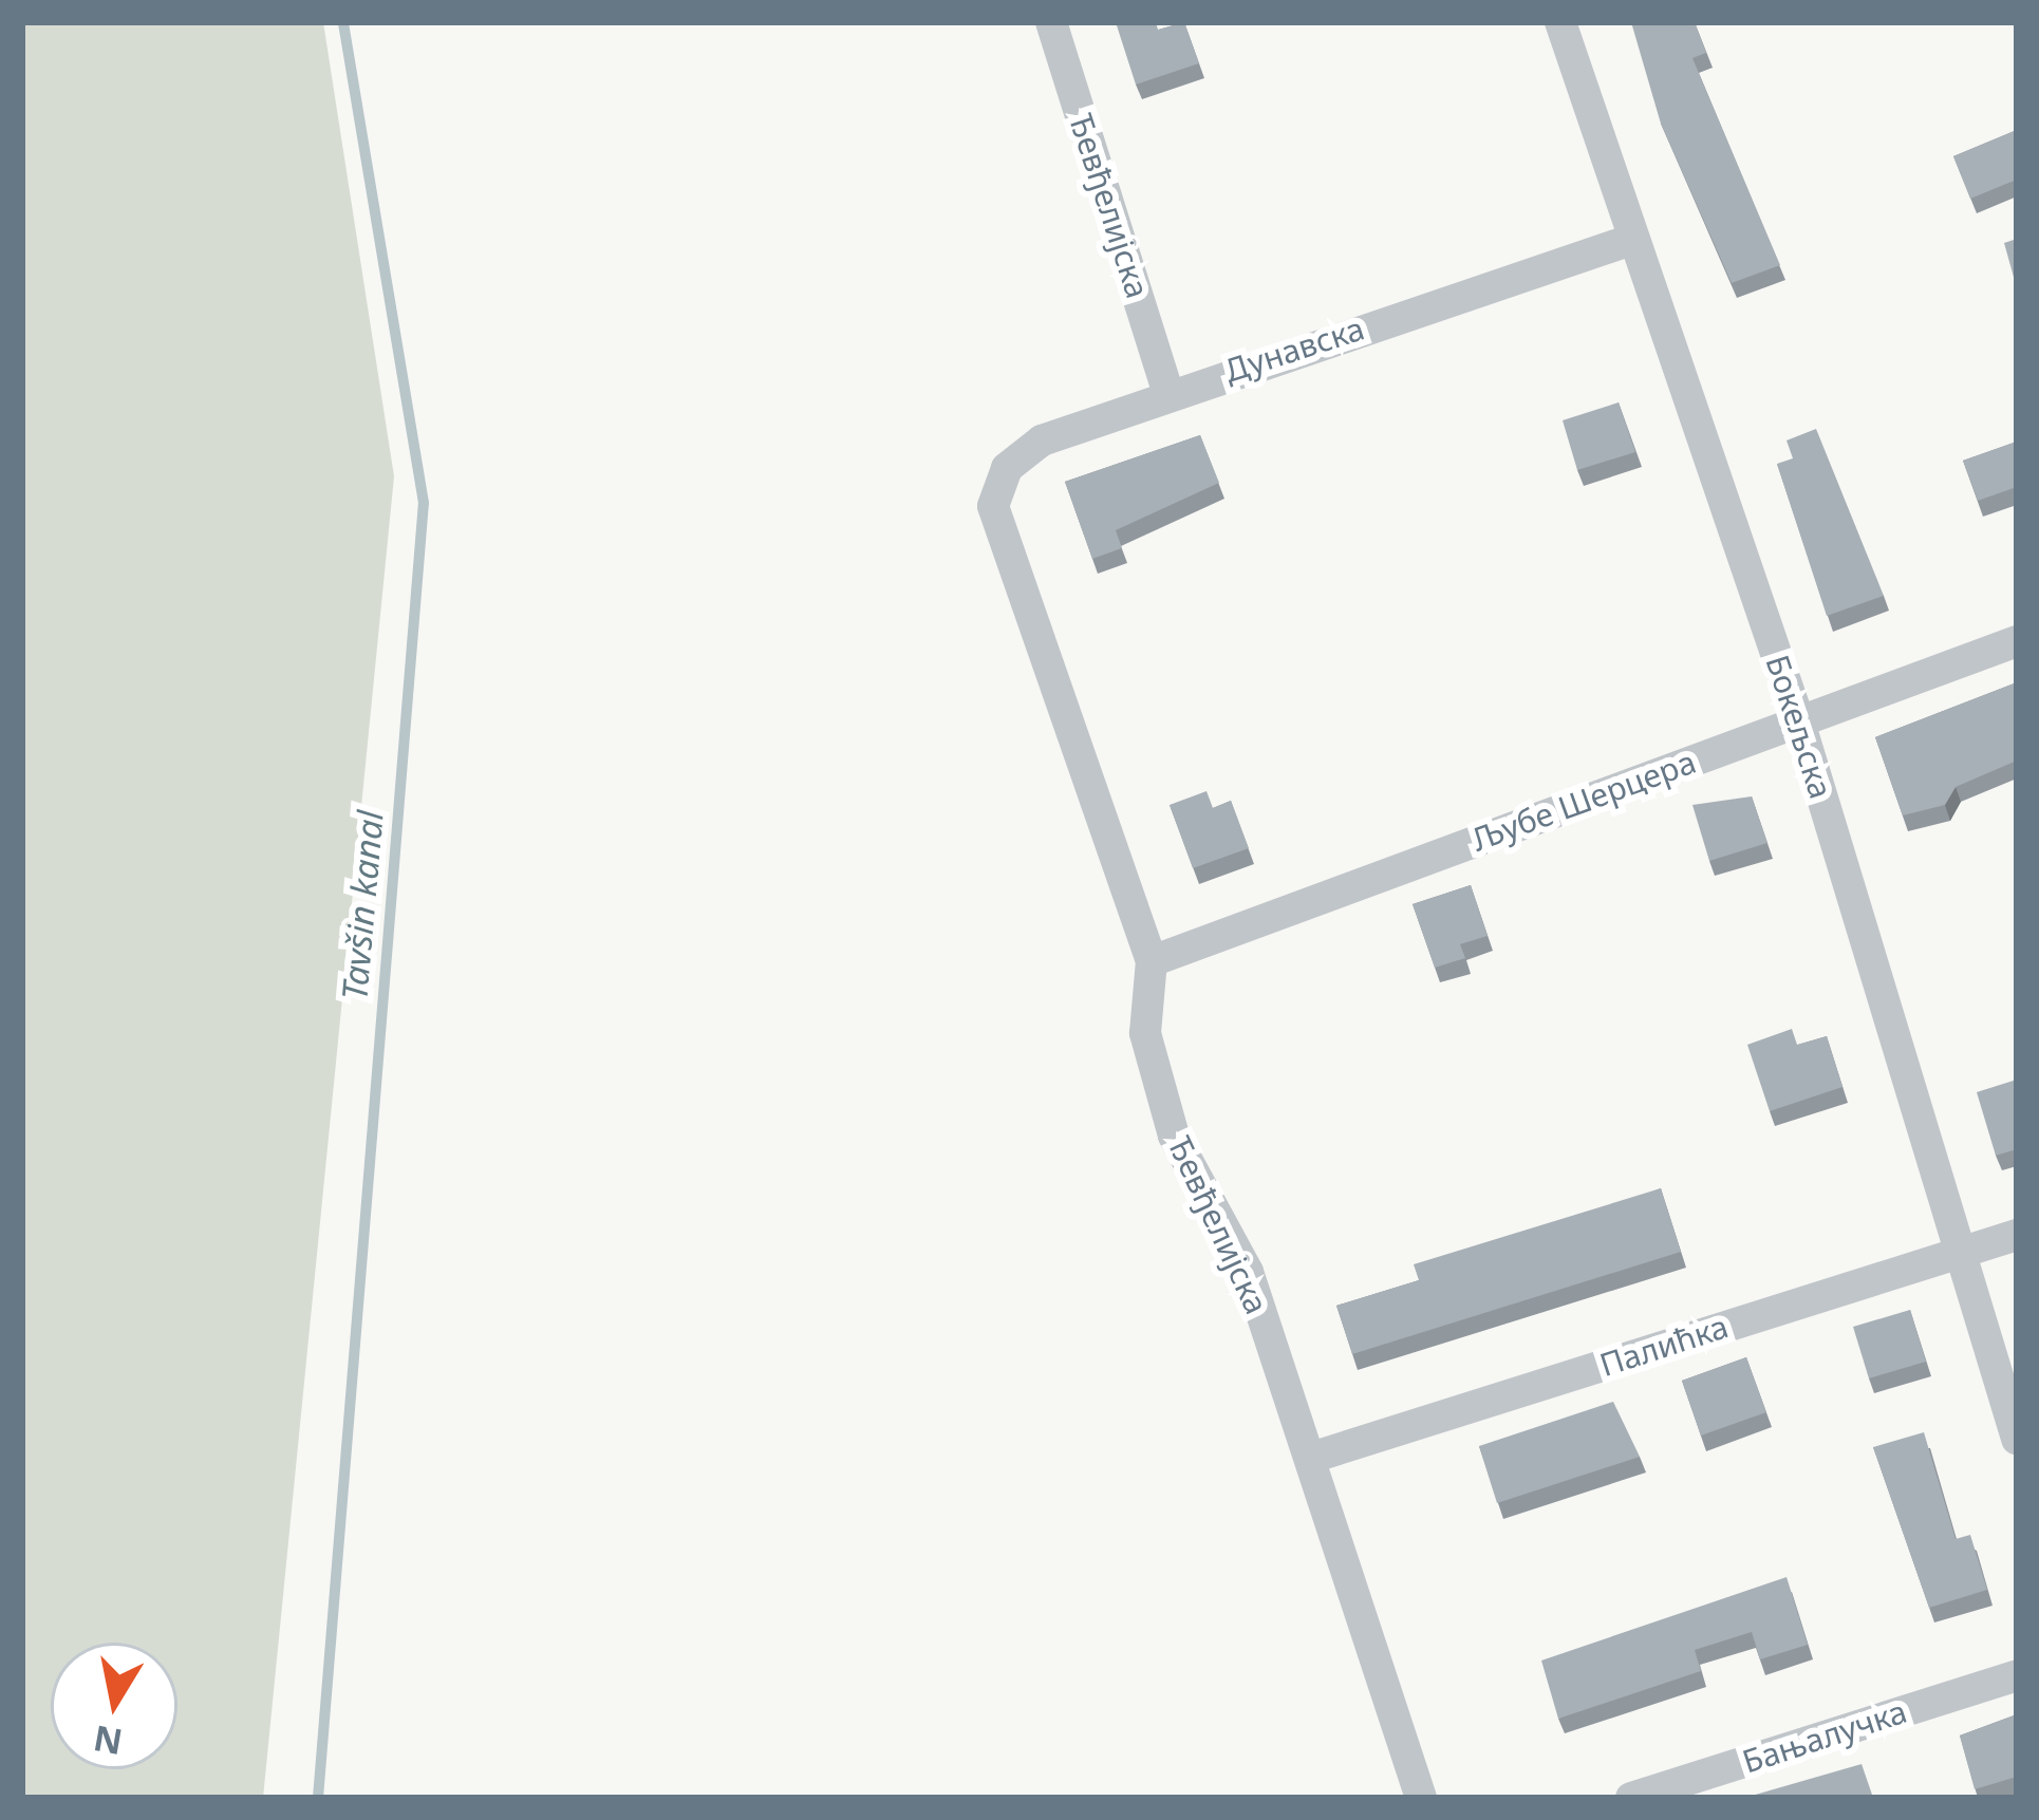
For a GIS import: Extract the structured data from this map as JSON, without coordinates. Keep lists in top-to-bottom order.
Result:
{
  "streets": {
    "street": [
      "Ђевђелијска",
      "Дунавска",
      "Бокељска",
      "Љубе Шерцера",
      "Палићка",
      "Бањалучка"
    ]
  },
  "crossings": [
    ["Ђевђелијска", "Дунавска"],
    ["Ђевђелијска", "Љубе Шерцера"],
    ["Ђевђелијска", "Палићка"],
    ["Дунавска", "Бокељска"],
    ["Бокељска", "Љубе Шерцера"],
    ["Бокељска", "Палићка"]
  ],
  "water": ["Tavšin kanal"],
  "north": "bottom"
}
